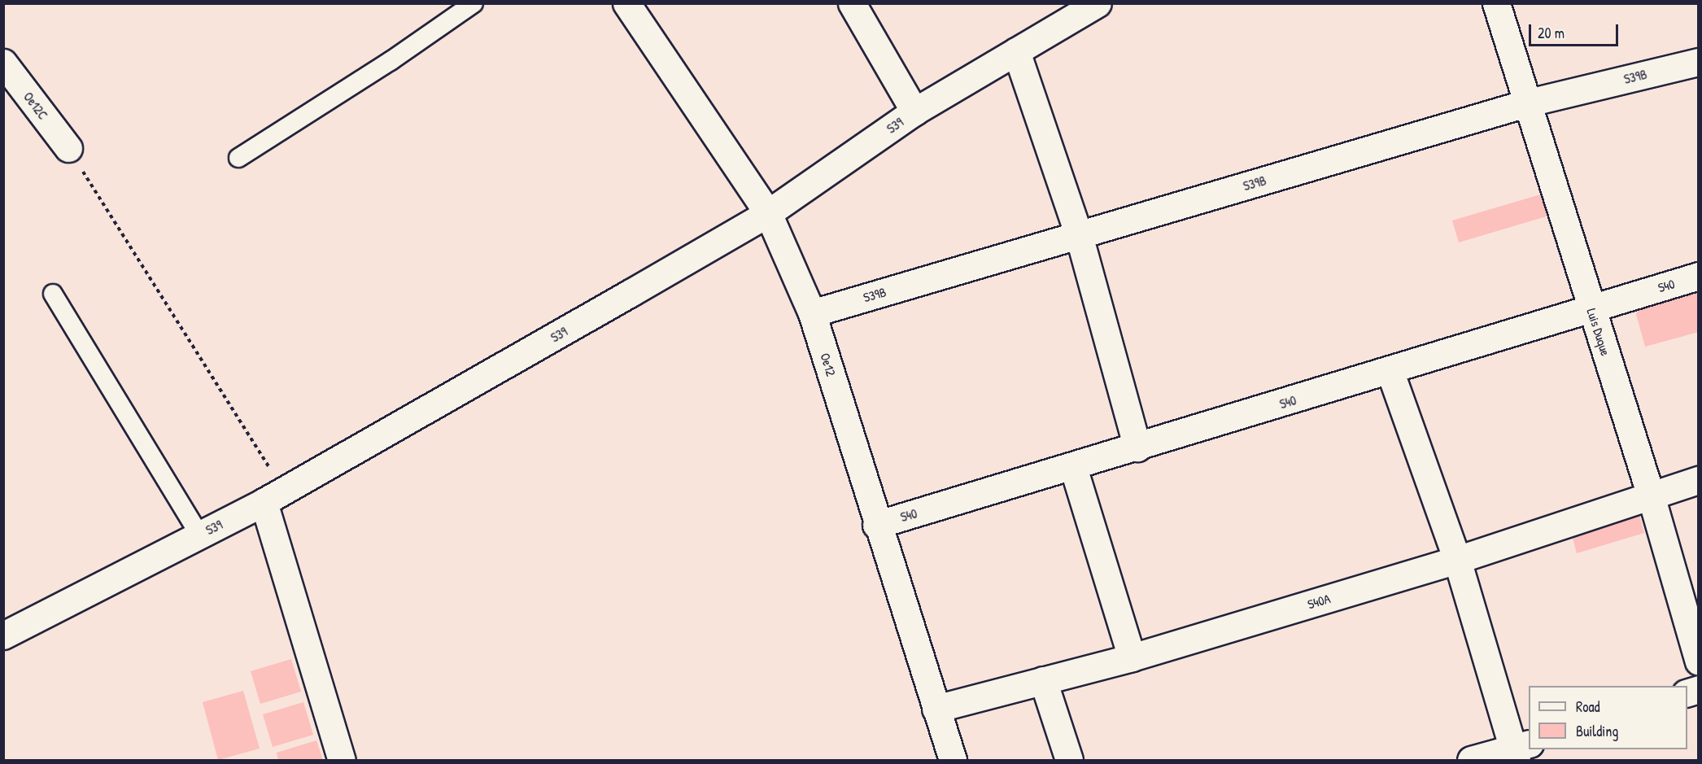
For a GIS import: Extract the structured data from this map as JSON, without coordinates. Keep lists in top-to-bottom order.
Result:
{
  "streets": {
    "street": [
      "S39B",
      "Oe12C",
      "S39",
      "S40",
      "Luis Duque",
      "Oe12",
      "S40A"
    ]
  },
  "crossings": [
    ["S39B", "Luis Duque"],
    ["S39B", "Oe12"],
    ["S39", "Oe12"],
    ["S40", "Luis Duque"],
    ["S40", "Oe12"],
    ["Luis Duque", "S40A"],
    ["Oe12", "S40A"]
  ],
  "legend": ["Road", "Building"],
  "scale_bar": "20 m"
}
